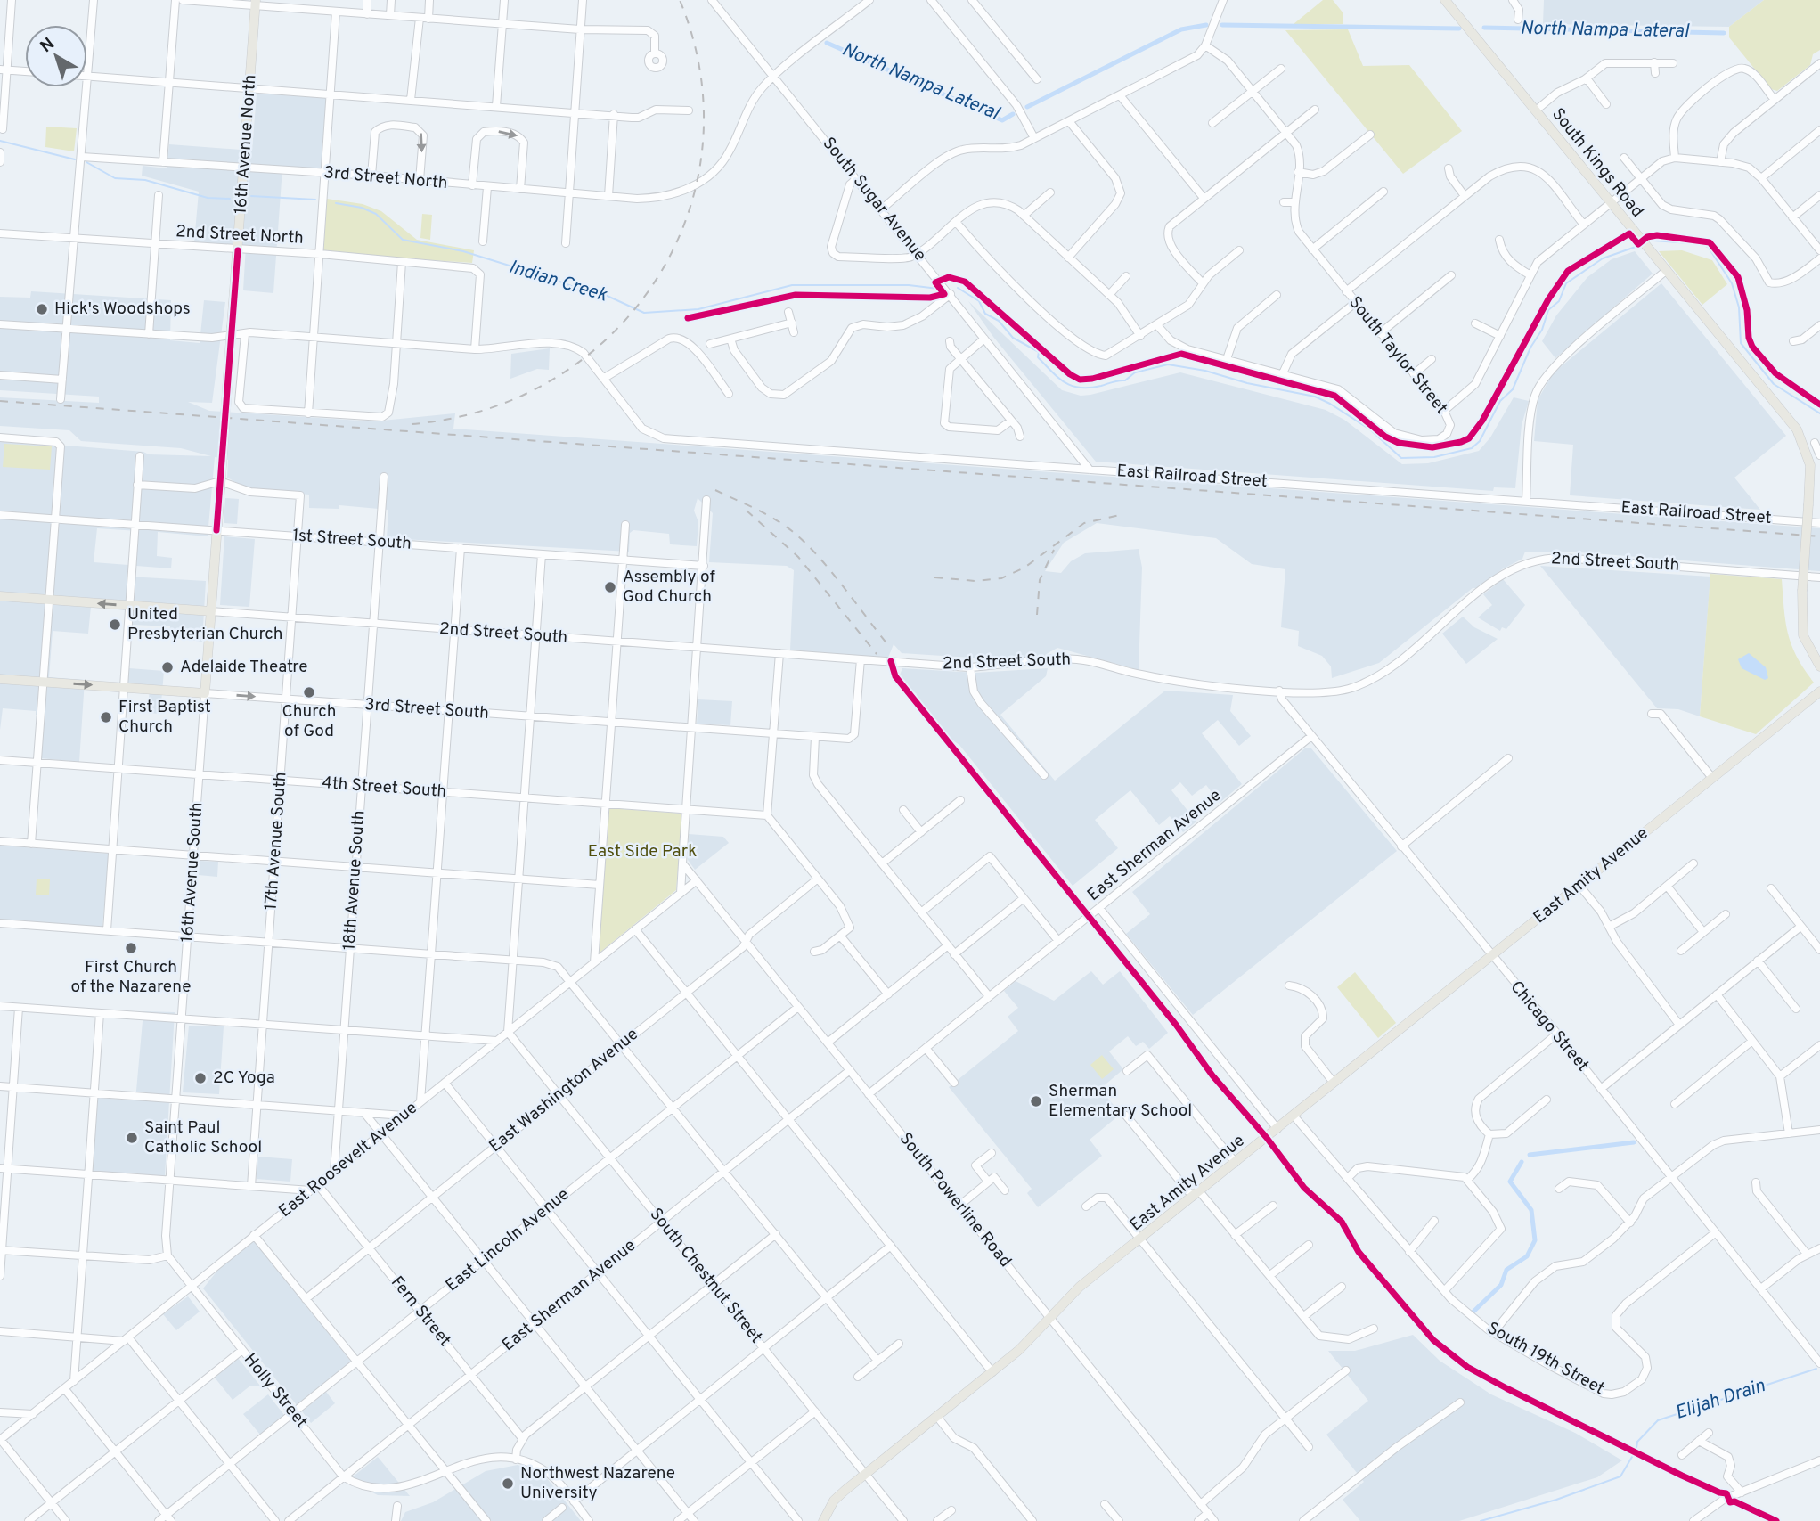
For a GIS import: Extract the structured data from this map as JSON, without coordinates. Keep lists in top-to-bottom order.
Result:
{
  "streets": {
    "main road": [
      "16th Avenue North",
      "South Kings Road",
      "2nd Street South",
      "3rd Street South",
      "16th Avenue South",
      "East Amity Avenue"
    ],
    "street": [
      "3rd Street North",
      "South Sugar Avenue",
      "2nd Street North",
      "South Taylor Street",
      "East Railroad Street",
      "1st Street South",
      "4th Street South",
      "17th Avenue South",
      "East Sherman Avenue",
      "18th Avenue South",
      "Chicago Street",
      "East Washington Avenue",
      "East Roosevelt Avenue",
      "South Powerline Road",
      "East Lincoln Avenue",
      "South Chestnut Street",
      "Fern Street",
      "South 19th Street",
      "Holly Street"
    ]
  },
  "crossings": [
    ["16th Avenue North", "3rd Street North"],
    ["16th Avenue North", "2nd Street North"],
    ["16th Avenue North", "16th Avenue South"],
    ["3rd Street North", "South Sugar Avenue"],
    ["South Sugar Avenue", "East Railroad Street"],
    ["2nd Street North", "East Railroad Street"],
    ["1st Street South", "17th Avenue South"],
    ["1st Street South", "16th Avenue South"],
    ["1st Street South", "18th Avenue South"],
    ["2nd Street South", "3rd Street South"],
    ["2nd Street South", "17th Avenue South"],
    ["2nd Street South", "16th Avenue South"],
    ["2nd Street South", "18th Avenue South"],
    ["2nd Street South", "Chicago Street"],
    ["3rd Street South", "17th Avenue South"],
    ["3rd Street South", "16th Avenue South"],
    ["3rd Street South", "18th Avenue South"],
    ["4th Street South", "17th Avenue South"],
    ["4th Street South", "16th Avenue South"],
    ["4th Street South", "18th Avenue South"],
    ["East Sherman Avenue", "Chicago Street"],
    ["East Sherman Avenue", "South Powerline Road"],
    ["East Sherman Avenue", "South Chestnut Street"],
    ["East Sherman Avenue", "Fern Street"],
    ["East Sherman Avenue", "Holly Street"],
    ["16th Avenue South", "Holly Street"],
    ["East Amity Avenue", "Chicago Street"],
    ["East Amity Avenue", "South Powerline Road"],
    ["East Amity Avenue", "South Chestnut Street"],
    ["East Amity Avenue", "South 19th Street"],
    ["18th Avenue South", "East Roosevelt Avenue"],
    ["Chicago Street", "South 19th Street"],
    ["East Washington Avenue", "South Powerline Road"],
    ["East Washington Avenue", "South Chestnut Street"],
    ["East Washington Avenue", "Fern Street"],
    ["East Roosevelt Avenue", "South Powerline Road"],
    ["East Roosevelt Avenue", "South Chestnut Street"],
    ["East Roosevelt Avenue", "Fern Street"],
    ["East Roosevelt Avenue", "Holly Street"],
    ["South Powerline Road", "East Lincoln Avenue"],
    ["East Lincoln Avenue", "South Chestnut Street"],
    ["East Lincoln Avenue", "Fern Street"],
    ["East Lincoln Avenue", "Holly Street"]
  ],
  "water": ["North Nampa Lateral", "Indian Creek", "Elijah Drain"],
  "parks": ["East Side Park"],
  "places": [
    "Hick's Woodshops",
    "Assembly of God Church",
    "United Presbyterian Church",
    "Adelaide Theatre",
    "Church of God",
    "First Baptist Church",
    "First Church of the Nazarene",
    "2C Yoga",
    "Sherman Elementary School",
    "Saint Paul Catholic School",
    "Northwest Nazarene University"
  ],
  "north": "top left"
}
